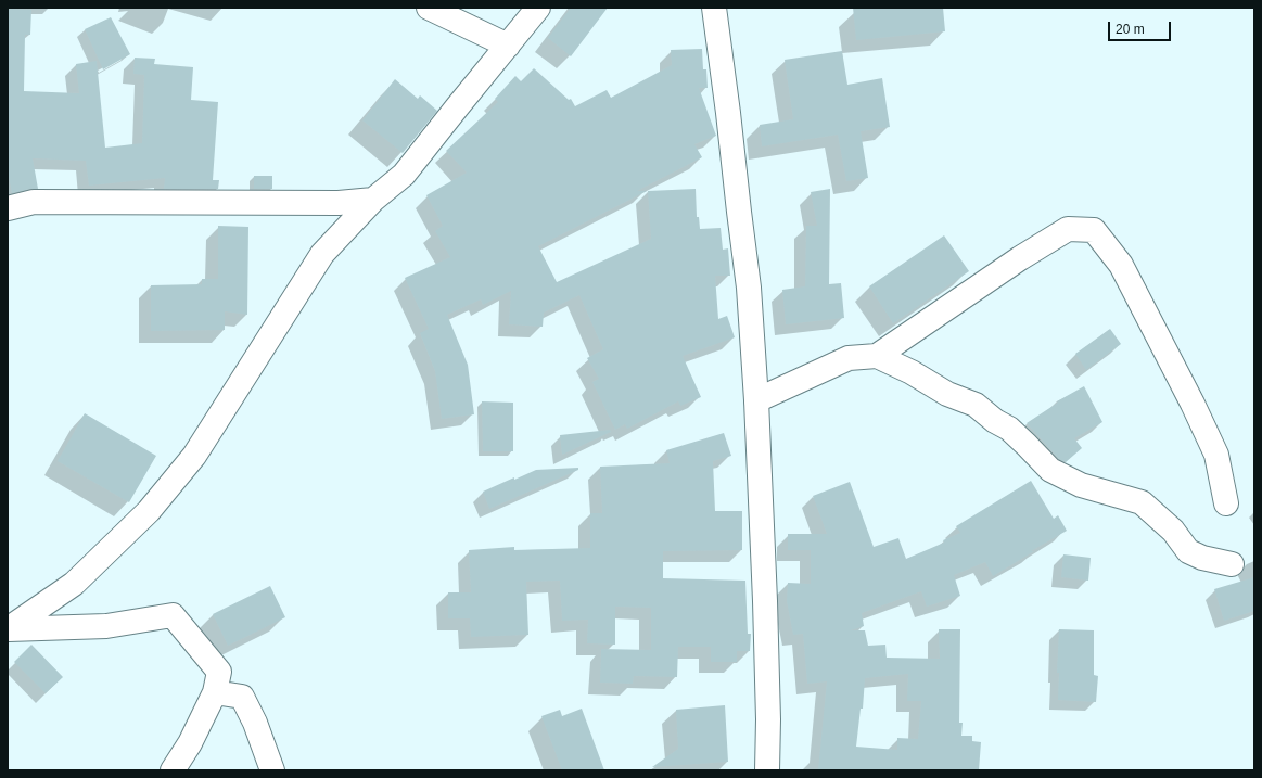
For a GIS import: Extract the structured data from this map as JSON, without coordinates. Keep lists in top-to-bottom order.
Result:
{
  "scale_bar": "20 m"
}
